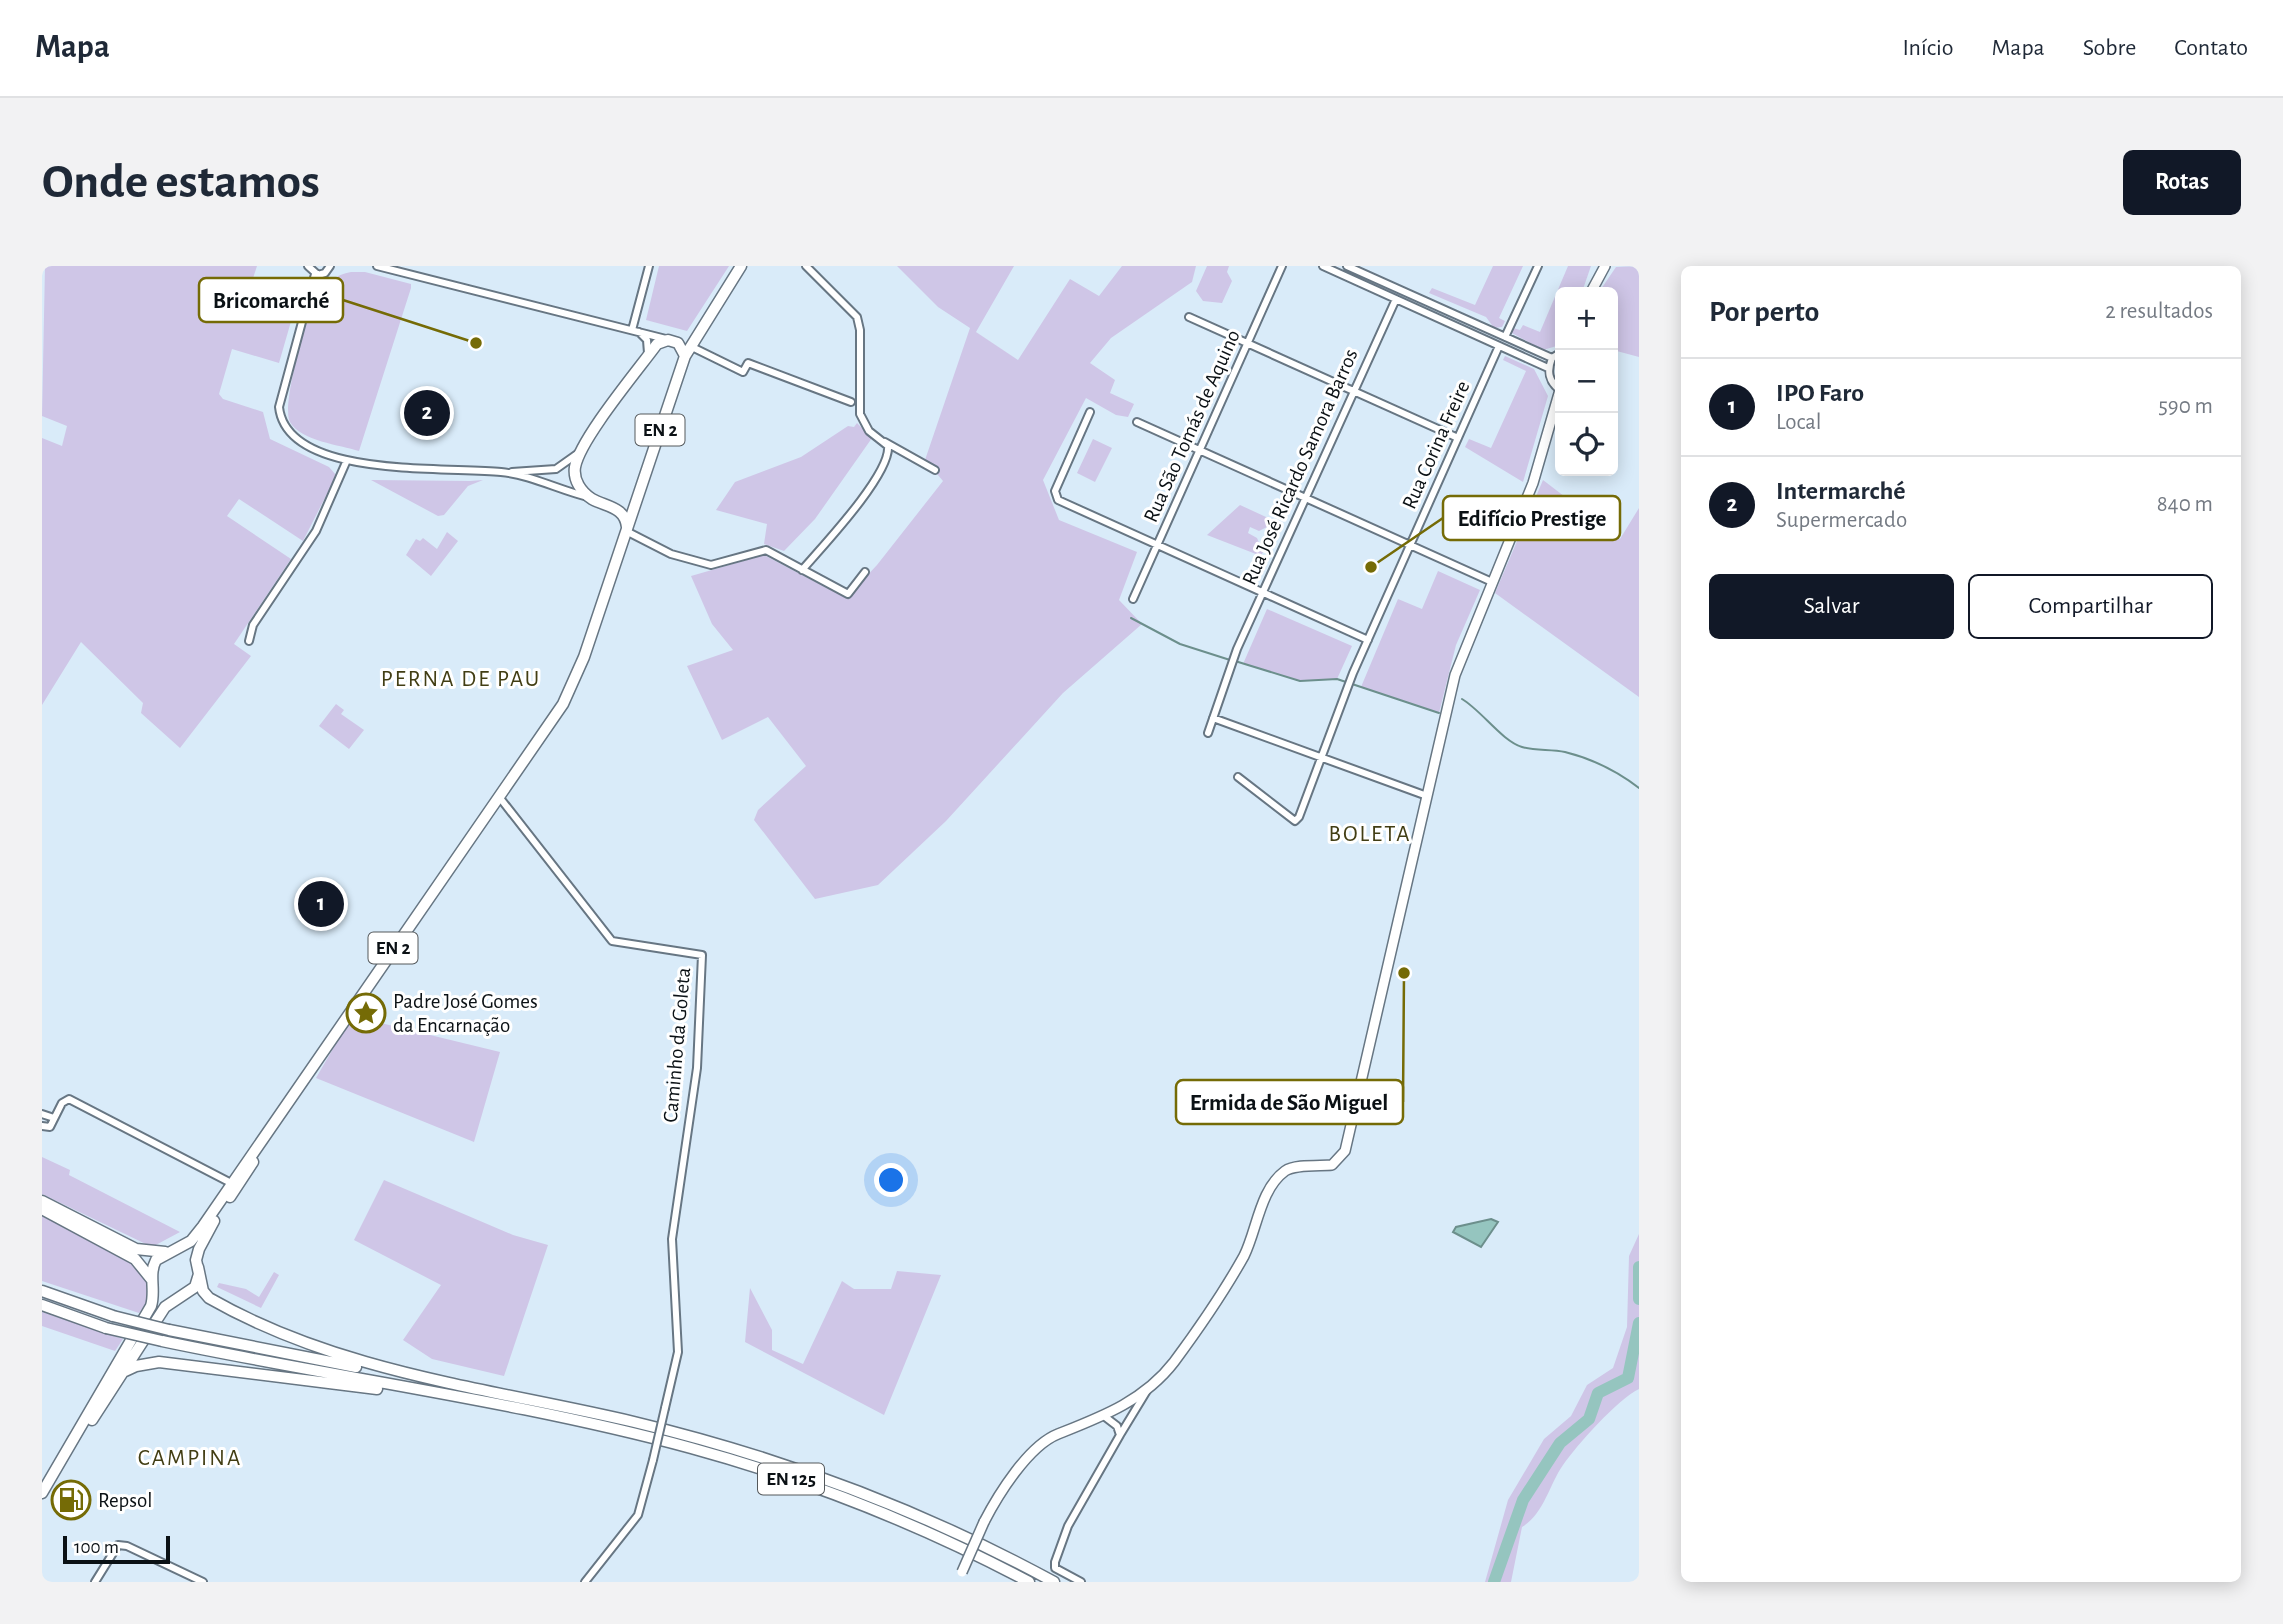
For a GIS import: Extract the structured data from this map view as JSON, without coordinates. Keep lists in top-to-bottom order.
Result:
{
  "streets": {
    "main road": ["EN 2", "EN 125"],
    "street": [
      "Rua São Tomás de Aquino",
      "Rua Corina Freire",
      "Rua José Ricardo Samora Barros",
      "Caminho da Goleta"
    ]
  },
  "crossings": [
    ["EN 2", "Caminho da Goleta"]
  ],
  "districts": ["PERNA DE PAU", "BOLETA", "CAMPINA"],
  "places": {
    "other": ["Bricomarché", "Edifício Prestige", "Ermida de São Miguel"],
    "place": ["Padre José Gomes da Encarnação"],
    "fuel station": ["Repsol"]
  },
  "scale_bar": "100 m",
  "page": {
    "header": "Mapa",
    "nav": [
      "Início",
      "Mapa",
      "Sobre",
      "Contato"
    ],
    "buttons": [
      "Rotas",
      ["Salvar", "Compartilhar"]
    ],
    "title": "Onde estamos",
    "heading": ["Por perto", "2 resultados"],
    "map_buttons": ["+", "−"],
    "list": [
      {
        "mark": "1",
        "name": "IPO Faro",
        "note": "Local",
        "value": "590 m"
      },
      {
        "mark": "2",
        "name": "Intermarché",
        "note": "Supermercado",
        "value": "840 m"
      }
    ],
    "pins": ["2", "1"],
    "scale": "100 m"
  }
}
